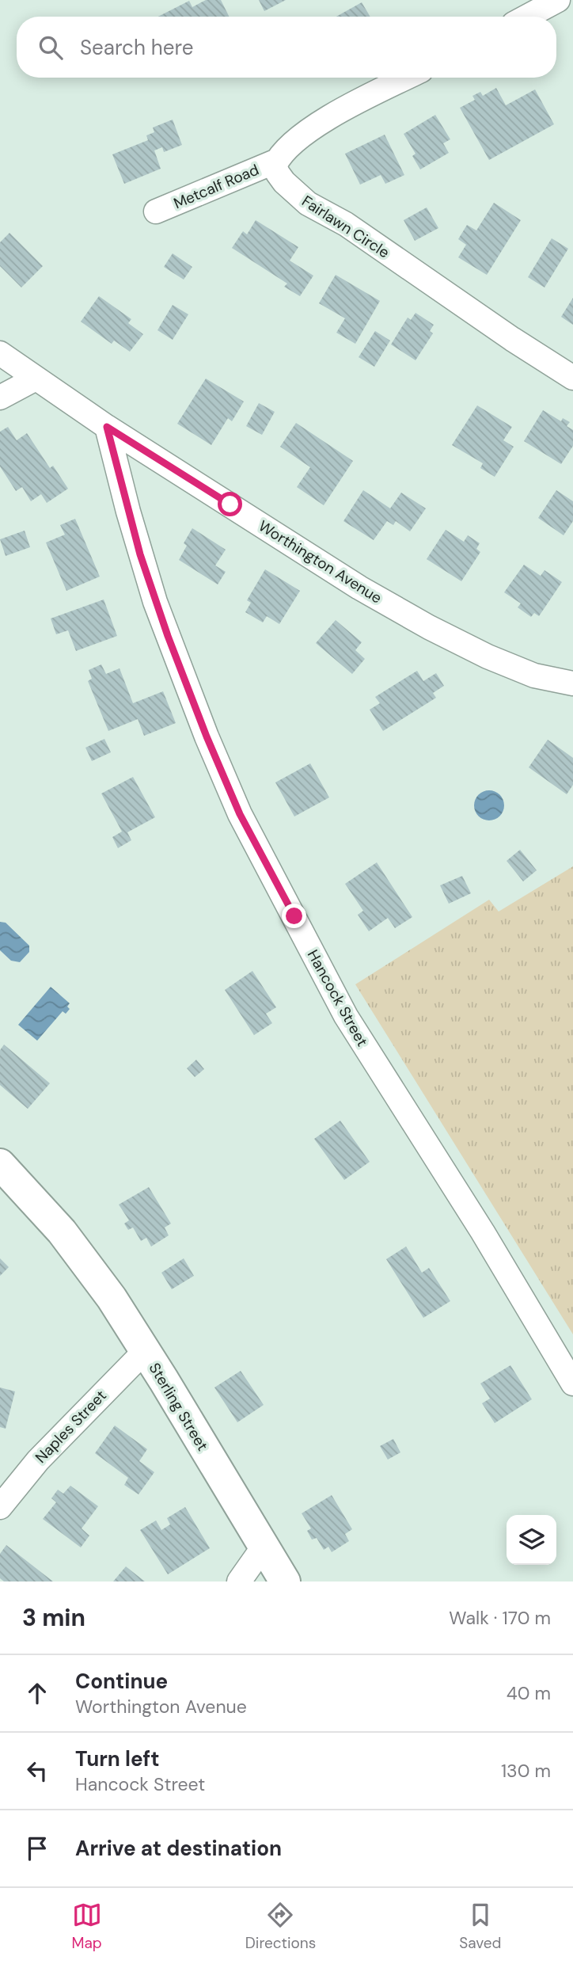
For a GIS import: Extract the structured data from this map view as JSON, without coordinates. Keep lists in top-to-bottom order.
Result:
{
  "streets": {
    "street": [
      "Metcalf Road",
      "Fairlawn Circle",
      "Worthington Avenue",
      "Hancock Street",
      "Sterling Street",
      "Naples Street"
    ]
  },
  "crossings": [
    ["Metcalf Road", "Fairlawn Circle"],
    ["Worthington Avenue", "Hancock Street"],
    ["Sterling Street", "Naples Street"]
  ],
  "page": {
    "search": "Search here",
    "heading": ["3 min", "Walk · 170 m"],
    "list": [
      ["Continue", "Worthington Avenue", "40 m"],
      ["Turn left", "Hancock Street", "130 m"],
      "Arrive at destination"
    ],
    "nav": ["Map", "Directions", "Saved"]
  }
}
